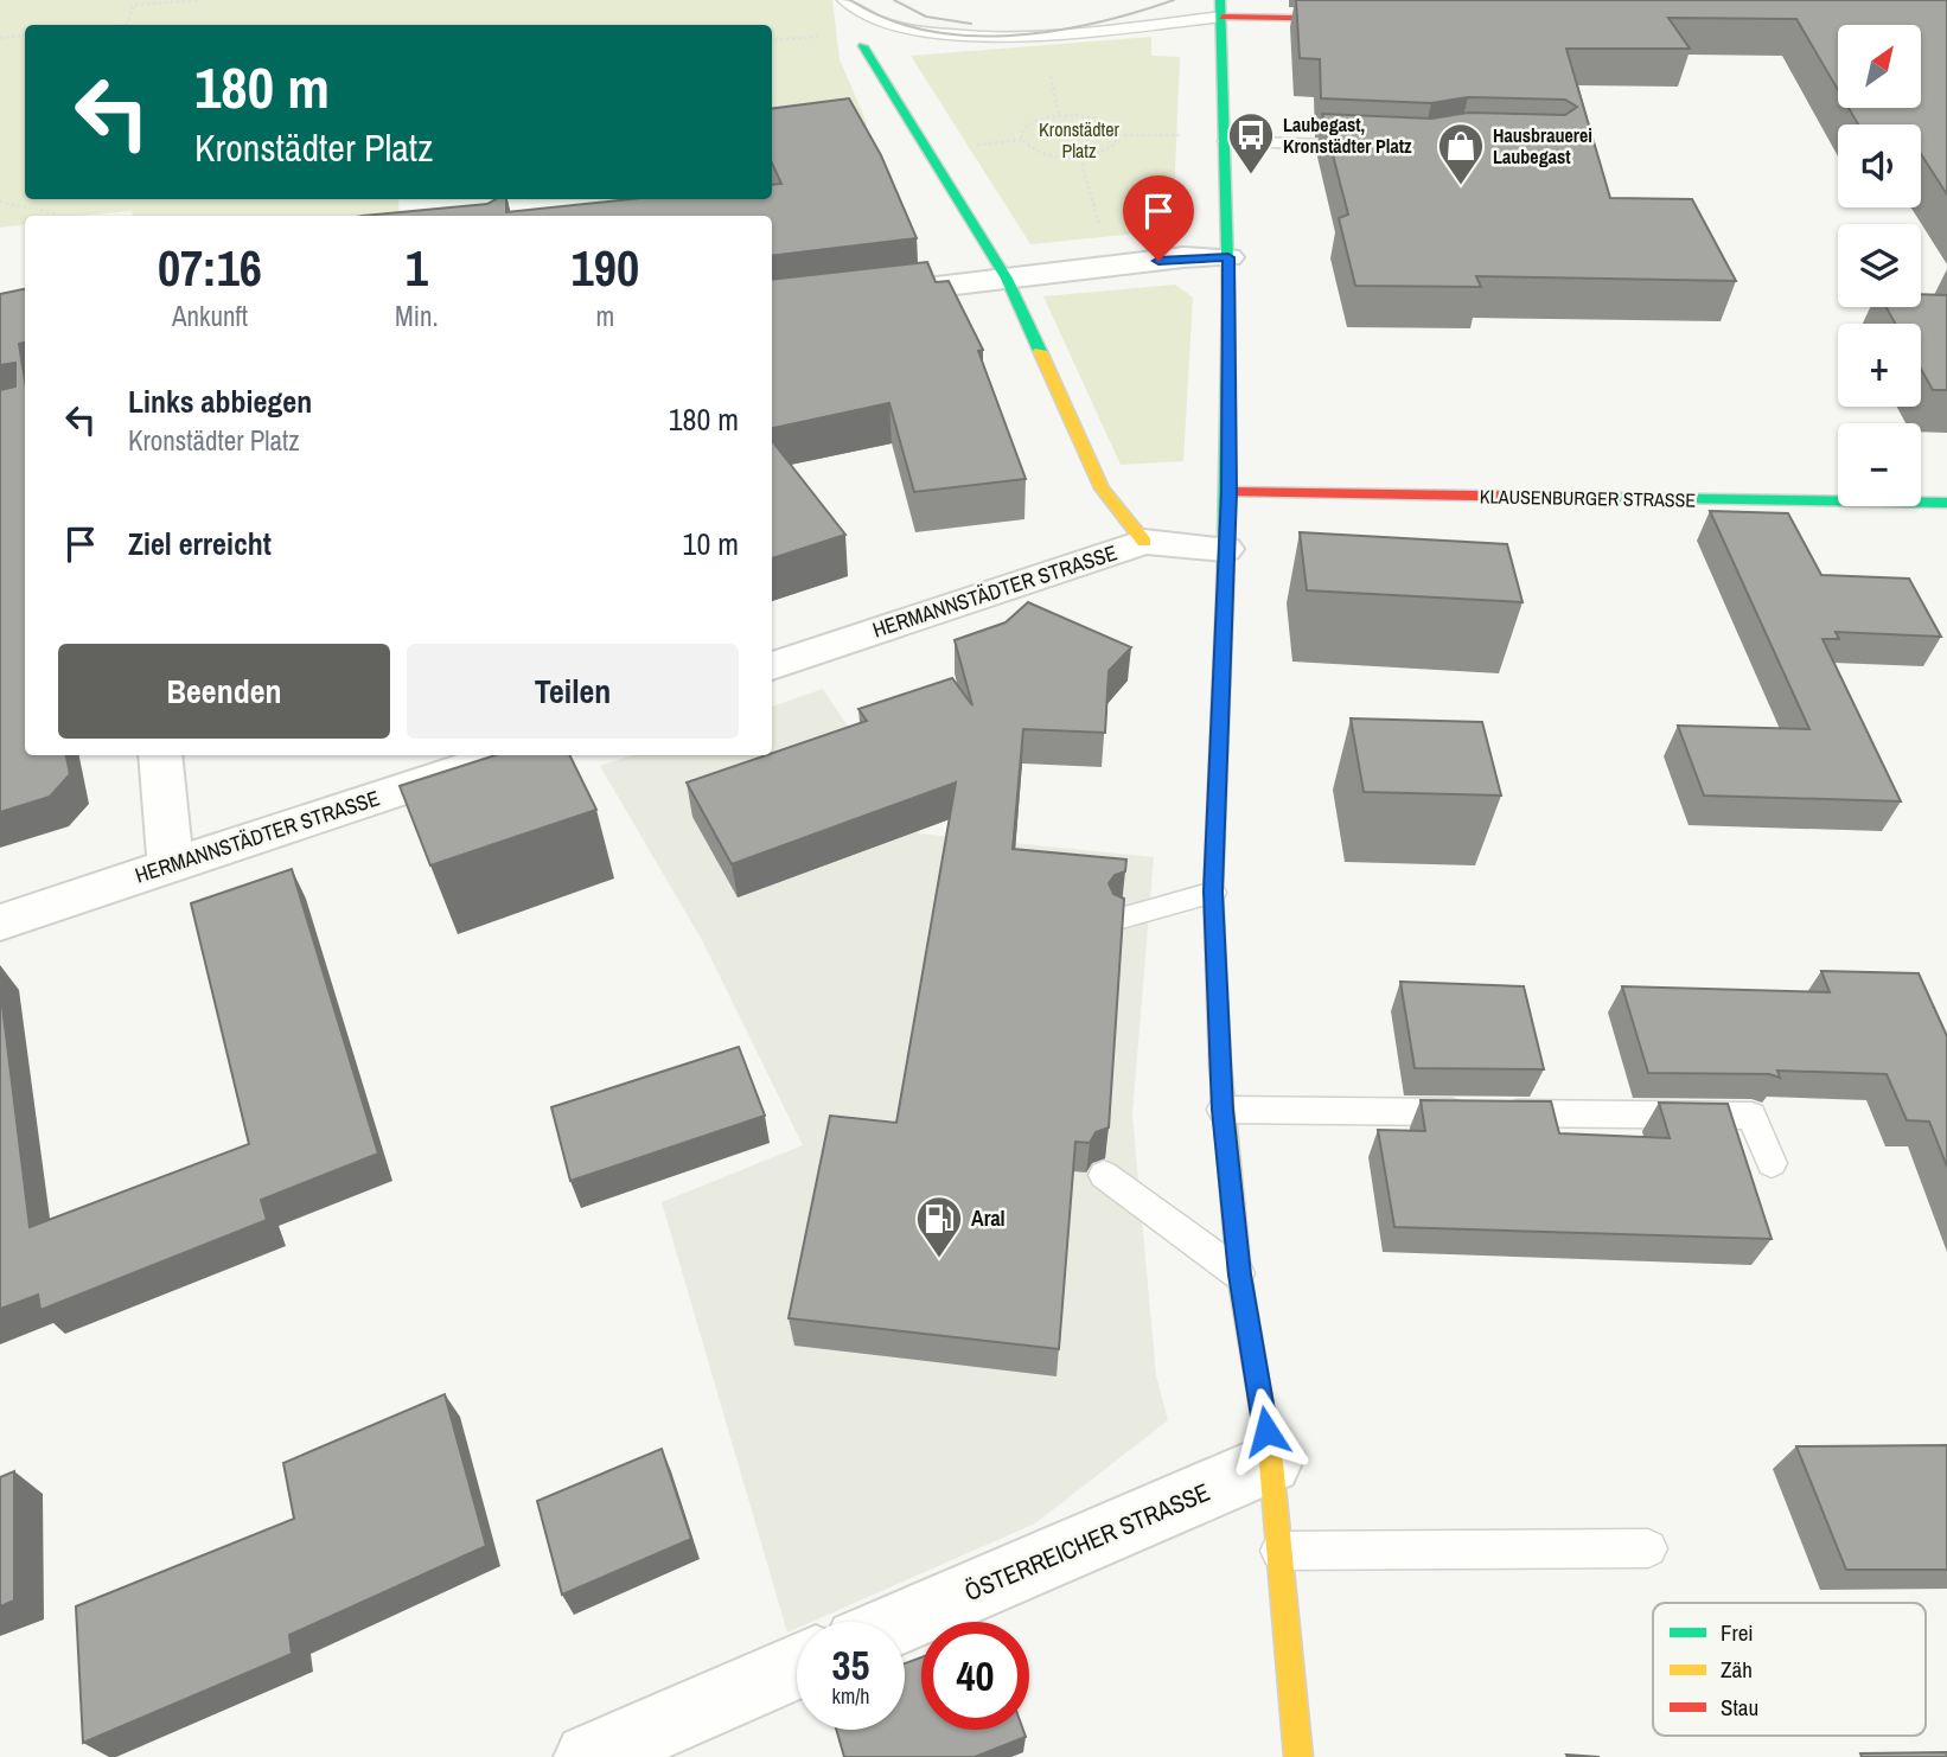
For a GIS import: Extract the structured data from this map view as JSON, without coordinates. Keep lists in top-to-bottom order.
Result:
{
  "streets": {
    "street": ["KLAUSENBURGER STRASSE", "HERMANNSTÄDTER STRASSE", "ÖSTERREICHER STRASSE"]
  },
  "parks": ["Kronstädter Platz"],
  "places": {
    "bus stop": ["Laubegast, Kronstädter Platz"],
    "shop": ["Hausbrauerei Laubegast"],
    "fuel station": ["Aral"]
  },
  "legend": ["Frei", "Zäh", "Stau"],
  "north": "top right",
  "page": {
    "map_buttons": ["+", "−"],
    "turn": ["180 m", "Kronstädter Platz"],
    "eta": [
      "07:16",
      "Ankunft",
      "1",
      "Min.",
      "190",
      "m"
    ],
    "list": [
      {
        "name": "Links abbiegen",
        "note": "Kronstädter Platz",
        "value": "180 m"
      },
      {
        "name": "Ziel erreicht",
        "value": "10 m"
      }
    ],
    "buttons": ["Beenden", "Teilen"],
    "speed": "35 km/h",
    "limit": "40"
  }
}
